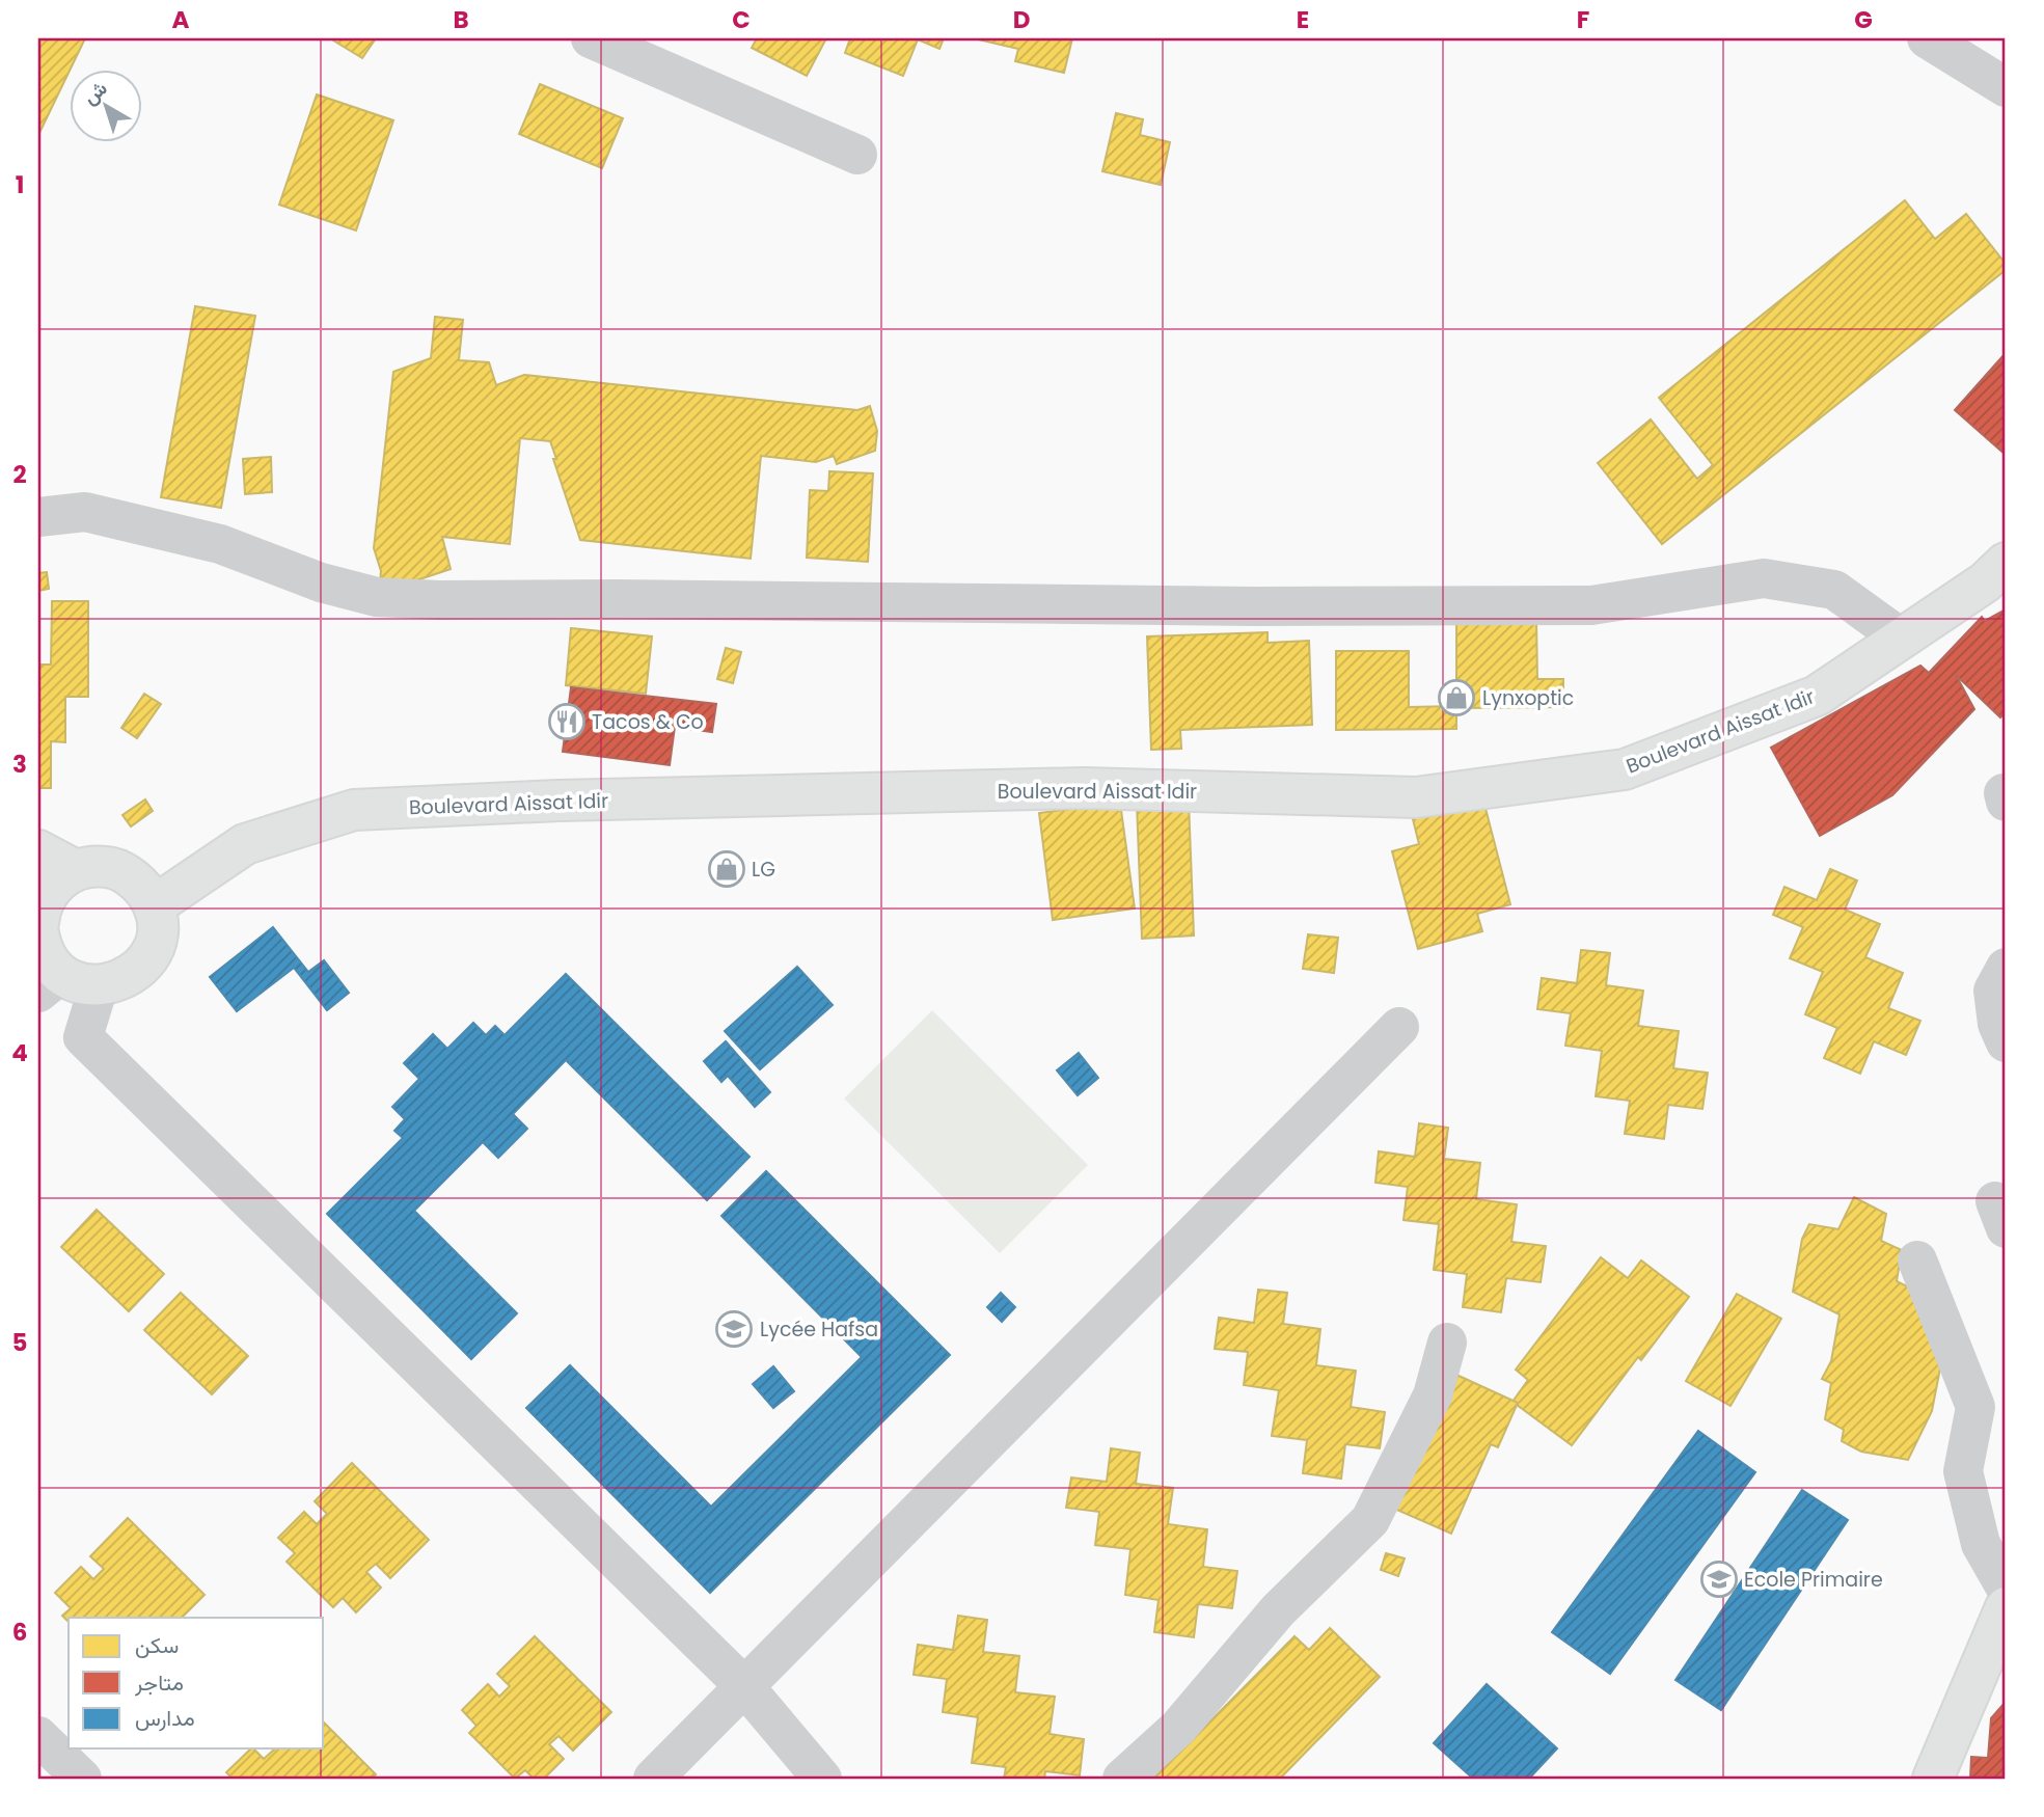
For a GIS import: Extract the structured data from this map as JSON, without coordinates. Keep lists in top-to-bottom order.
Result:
{
  "streets": {
    "street": ["Boulevard Aissat Idir"]
  },
  "places": {
    "shop": ["Lynxoptic", "LG"],
    "restaurant": ["Tacos & Co"],
    "school or university": ["Lycée Hafsa", "Ecole Primaire"]
  },
  "legend": ["سكن", "متاجر", "مدارس"],
  "north": "top left",
  "grid": {
    "columns": [
      "A",
      "B",
      "C",
      "D",
      "E",
      "F",
      "G"
    ],
    "rows": [
      "1",
      "2",
      "3",
      "4",
      "5",
      "6"
    ]
  }
}
